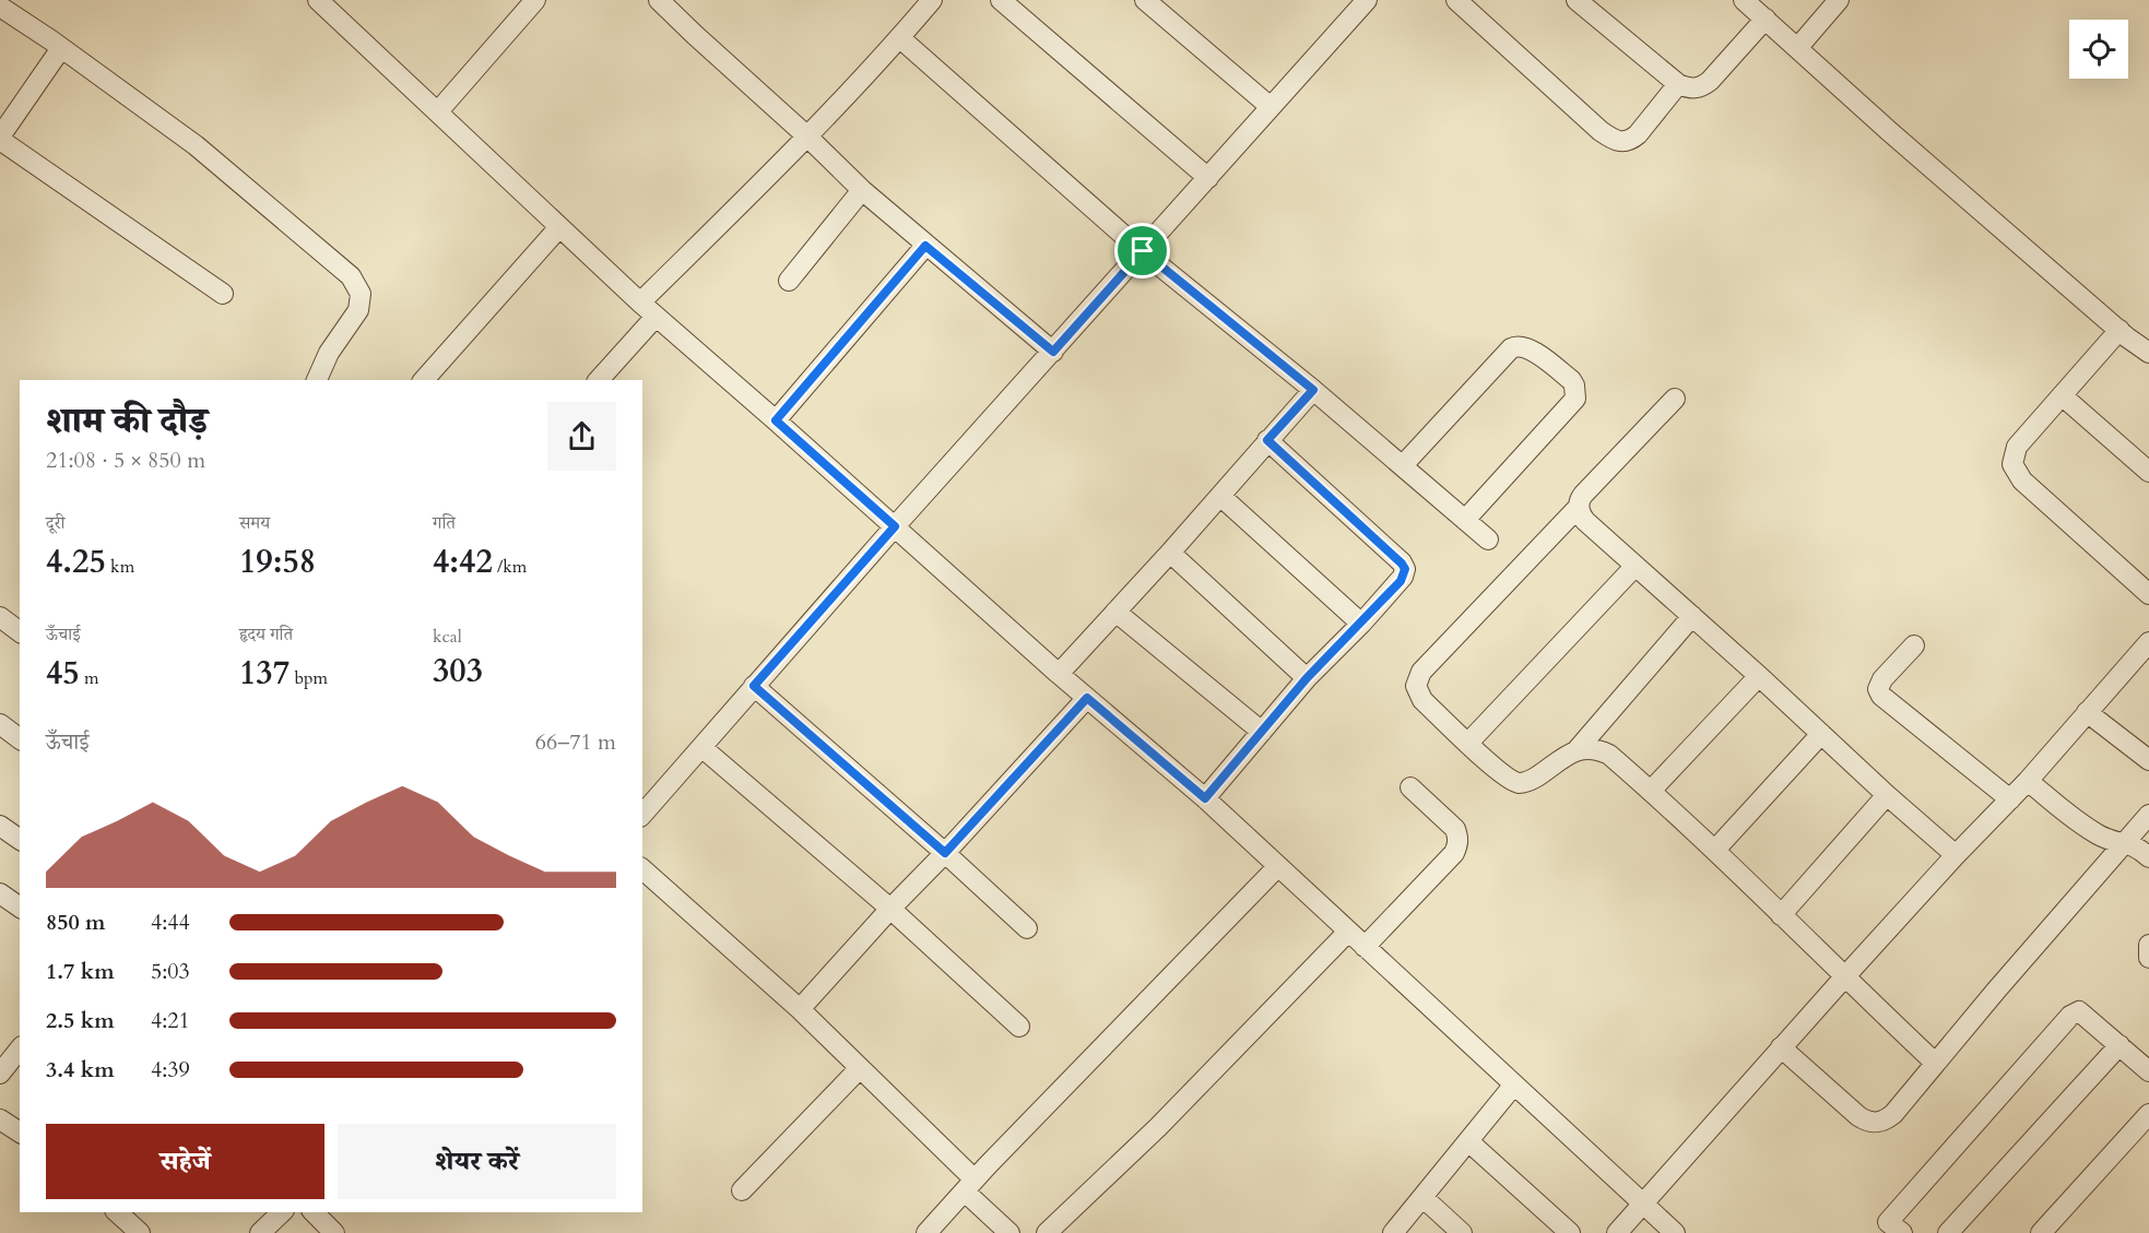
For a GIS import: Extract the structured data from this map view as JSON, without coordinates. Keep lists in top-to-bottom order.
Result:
{
  "page": {
    "heading": ["शाम की दौड़", "21:08 · 5 × 850 m"],
    "stats": [
      ["दूरी", "4.25 km"],
      ["समय", "19:58"],
      ["गति", "4:42 /km"],
      ["ऊँचाई", "45 m"],
      ["हृदय गति", "137 bpm"],
      ["kcal", "303"]
    ],
    "chart": ["ऊँचाई", "66–71 m"],
    "list": [
      {
        "name": "850 m",
        "note": "4:44"
      },
      {
        "name": "1.7 km",
        "note": "5:03"
      },
      {
        "name": "2.5 km",
        "note": "4:21"
      },
      {
        "name": "3.4 km",
        "note": "4:39"
      }
    ],
    "buttons": ["सहेजें", "शेयर करें"]
  }
}
